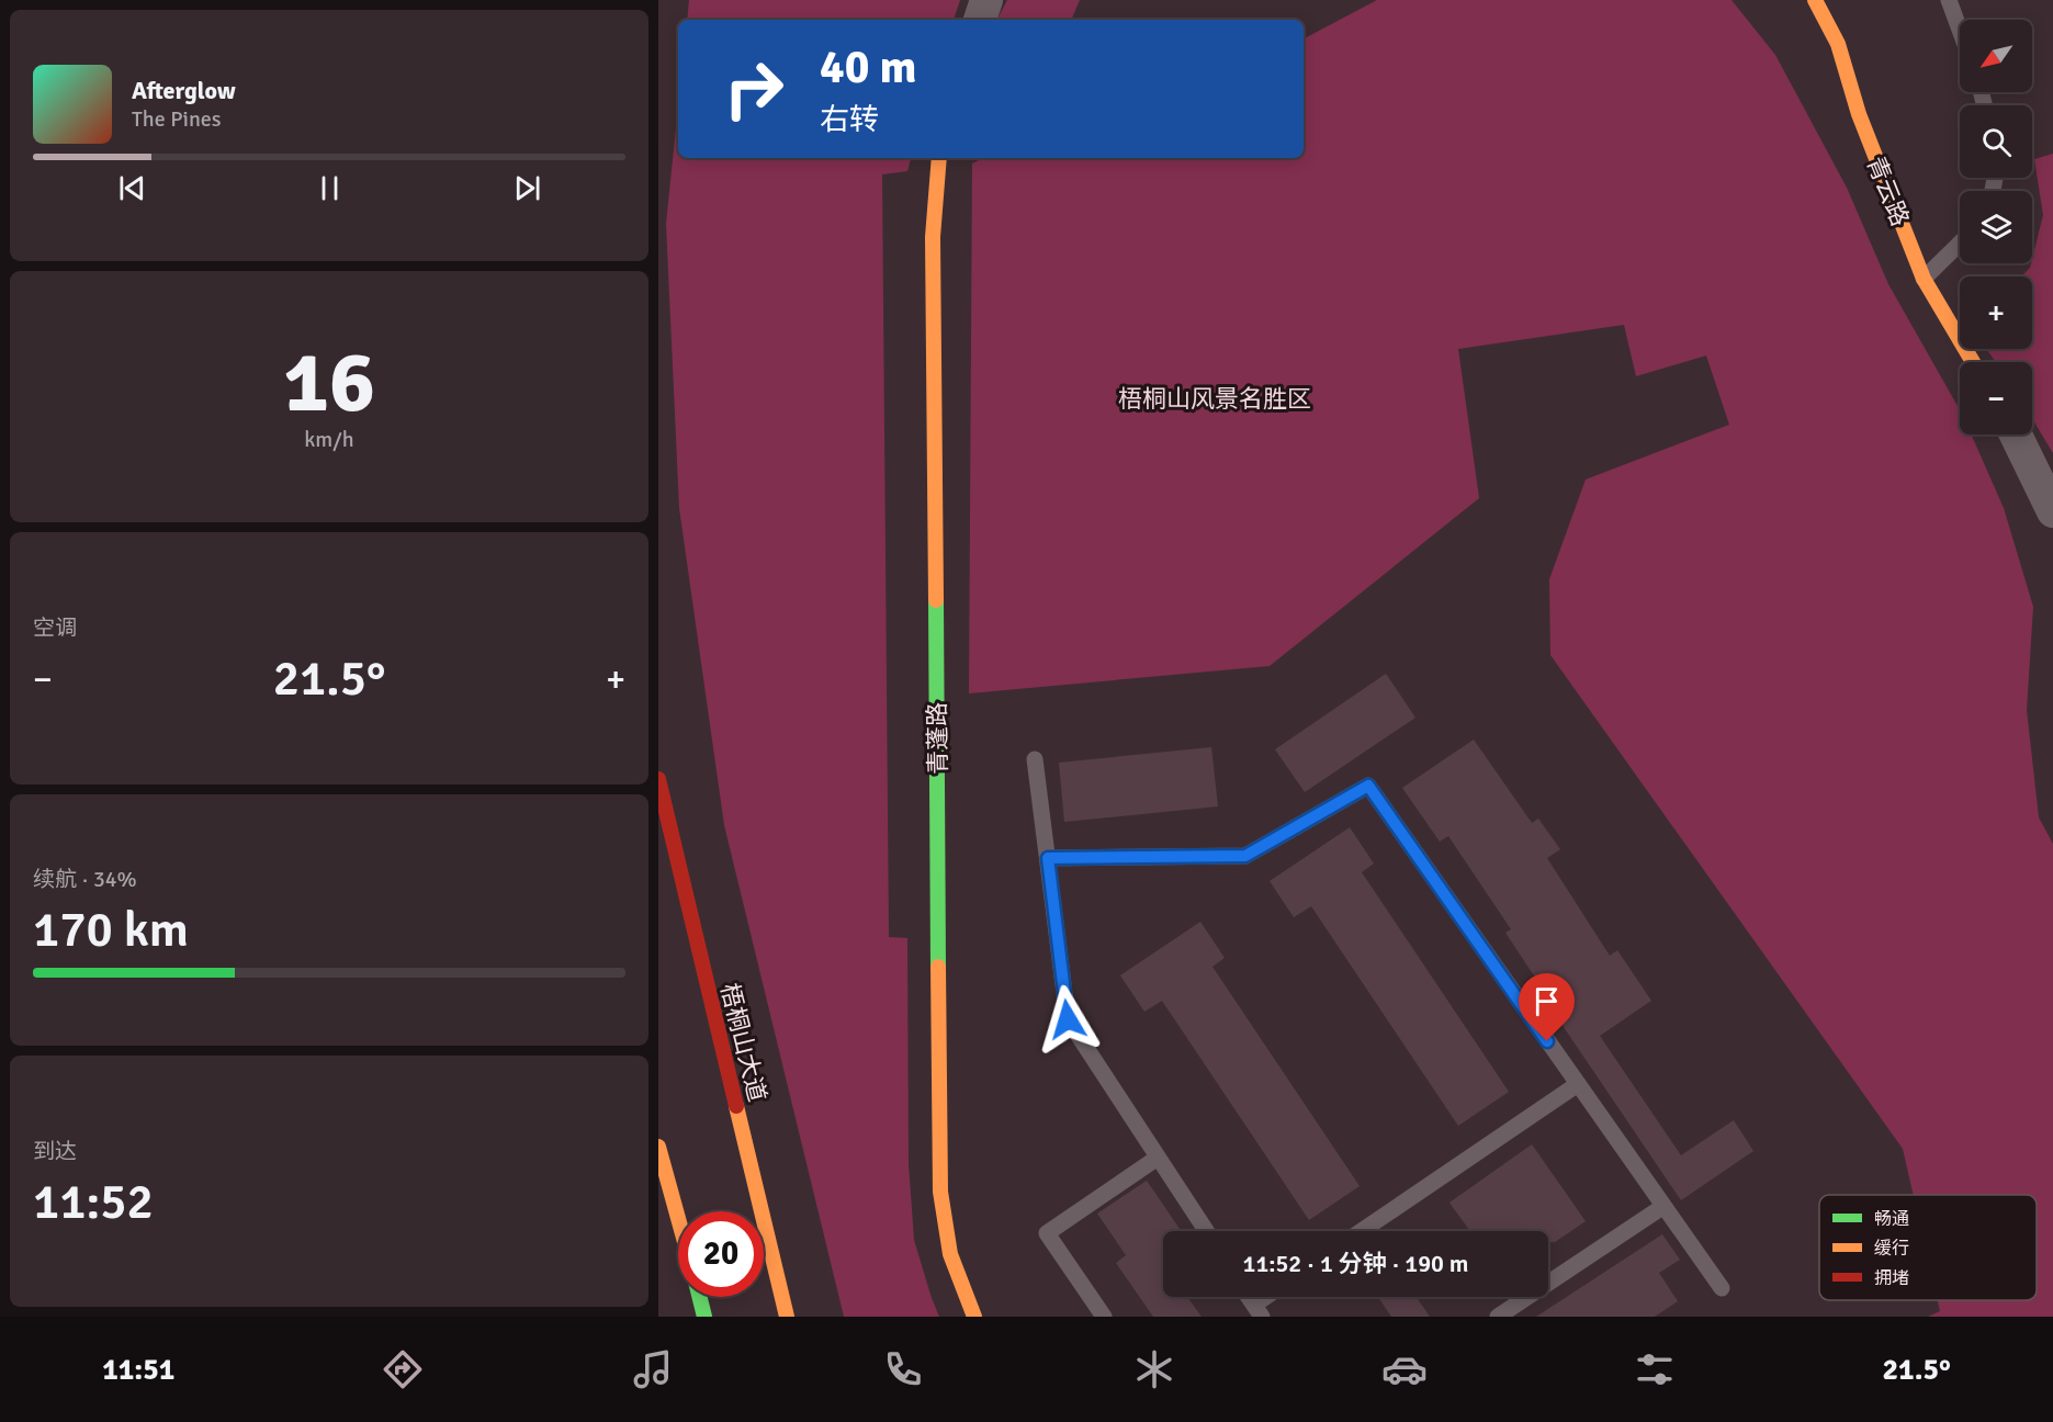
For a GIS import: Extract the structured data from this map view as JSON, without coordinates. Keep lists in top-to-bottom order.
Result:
{
  "streets": {
    "main road": ["青云路", "青蓬路", "梧桐山大道"]
  },
  "parks": ["梧桐山风景名胜区"],
  "legend": ["畅通", "缓行", "拥堵"],
  "north": "bottom left",
  "page": {
    "map_buttons": ["+", "−"],
    "turn": ["40 m", "右转"],
    "song": ["Afterglow", "The Pines"],
    "tile": [
      ["16", "km/h"],
      "空调",
      ["续航 · 34%", "170 km"],
      ["到达", "11:52"]
    ],
    "heat": ["−", "21.5°", "+"],
    "limit": "20",
    "trip": "11:52 · 1 分钟 · 190 m",
    "tabs": ["11:51", "21.5°"]
  }
}
